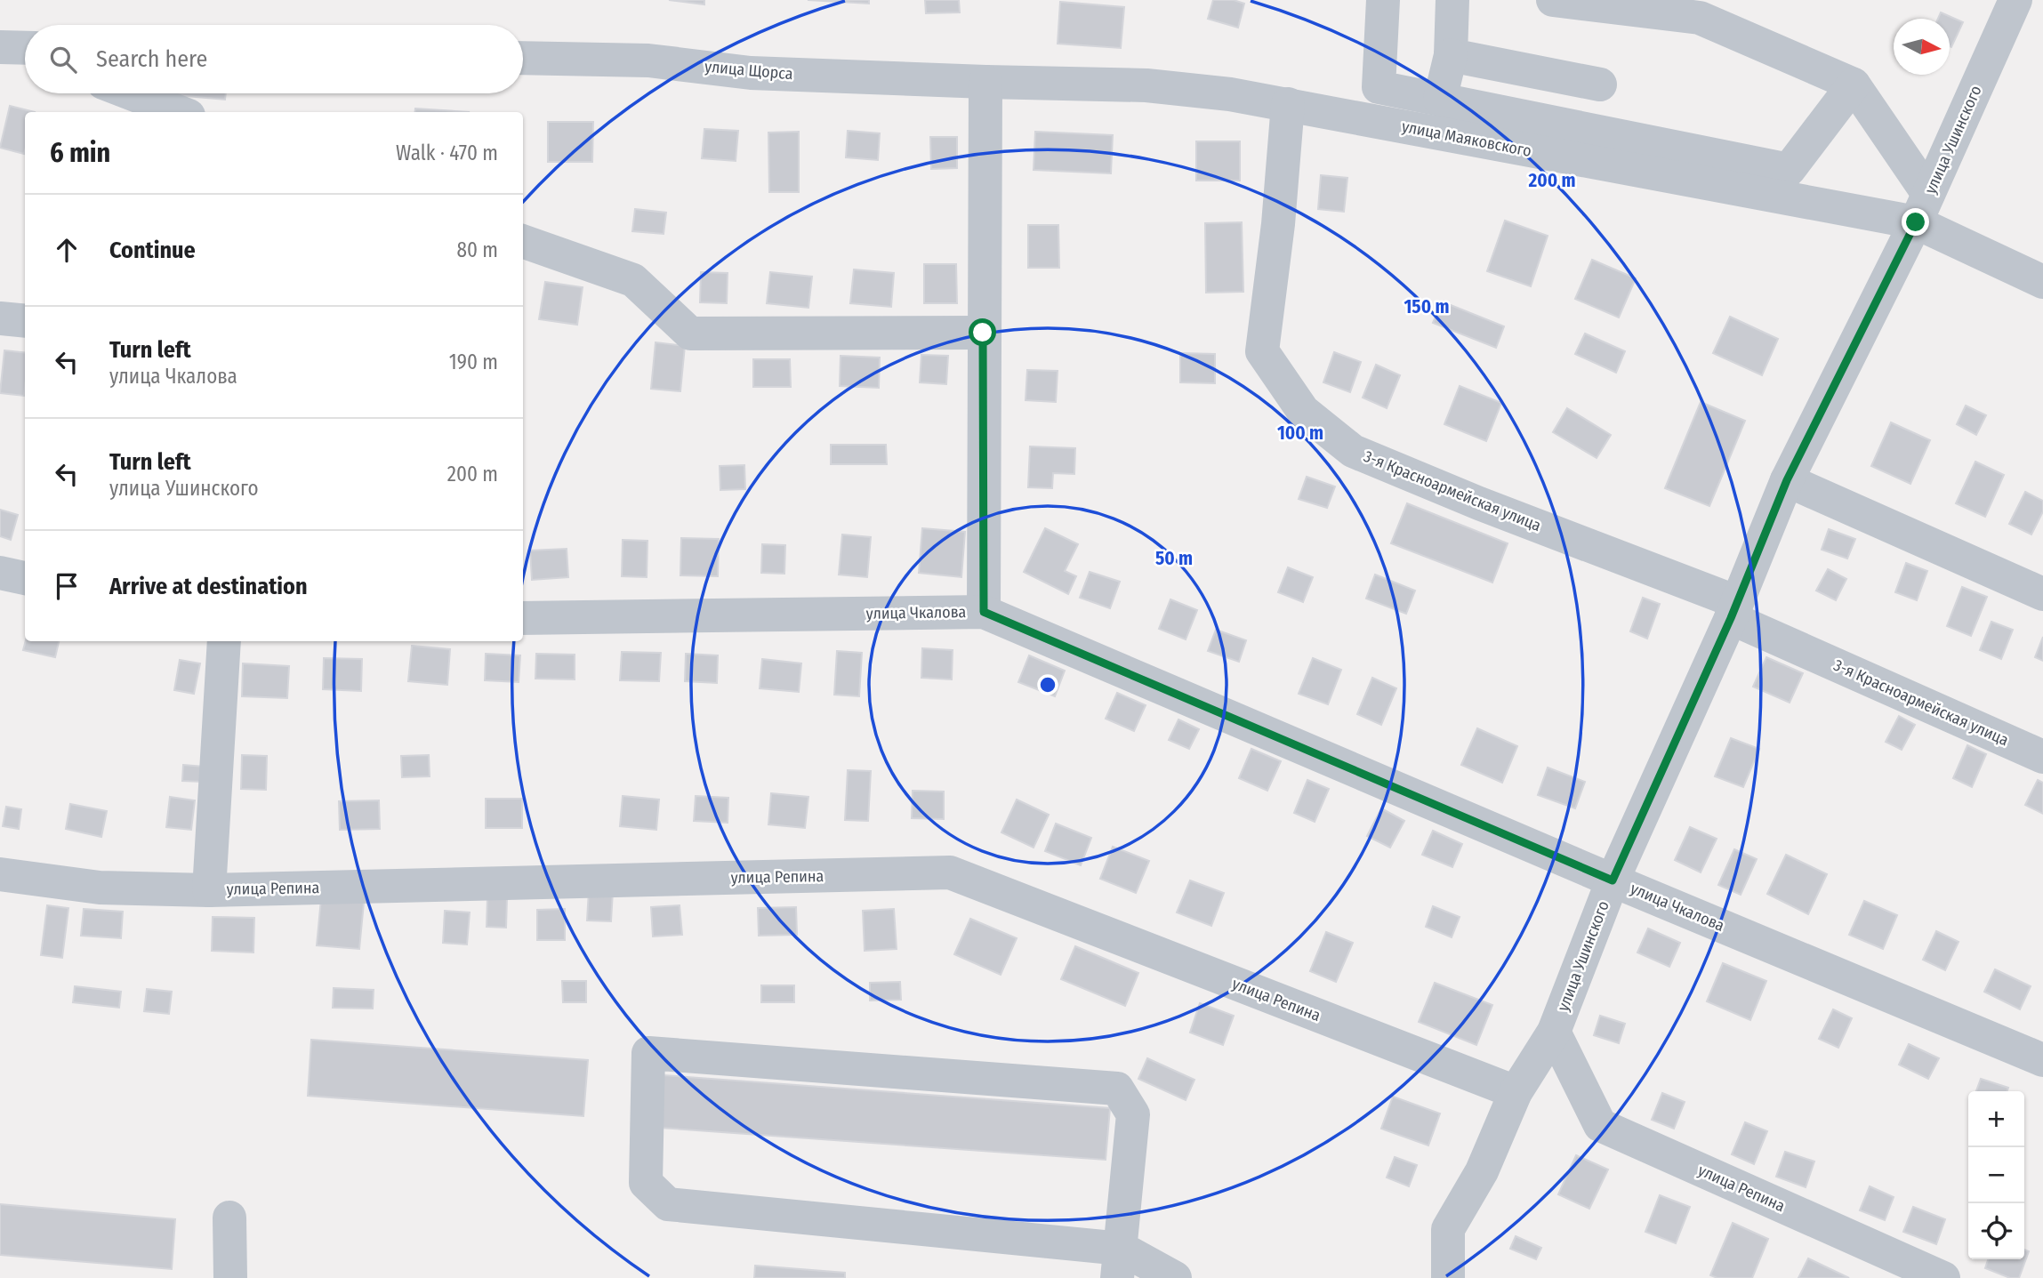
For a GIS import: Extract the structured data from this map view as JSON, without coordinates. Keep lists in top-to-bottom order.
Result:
{
  "streets": {
    "street": [
      "улица Щорса",
      "улица Маяковского",
      "улица Ушинского",
      "3-я Красноармейская улица",
      "улица Чкалова",
      "улица Репина"
    ]
  },
  "crossings": [
    ["улица Щорса", "улица Маяковского"],
    ["улица Маяковского", "улица Ушинского"],
    ["улица Маяковского", "3-я Красноармейская улица"],
    ["улица Ушинского", "3-я Красноармейская улица"],
    ["улица Ушинского", "улица Чкалова"],
    ["улица Ушинского", "улица Репина"]
  ],
  "north": "right",
  "page": {
    "search": "Search here",
    "heading": ["6 min", "Walk · 470 m"],
    "list": [
      ["Continue", "80 m"],
      ["Turn left", "улица Чкалова", "190 m"],
      ["Turn left", "улица Ушинского", "200 m"],
      "Arrive at destination"
    ],
    "map_buttons": ["+", "−"]
  },
  "rings": [
    "200 m",
    "150 m",
    "100 m",
    "50 m"
  ]
}
